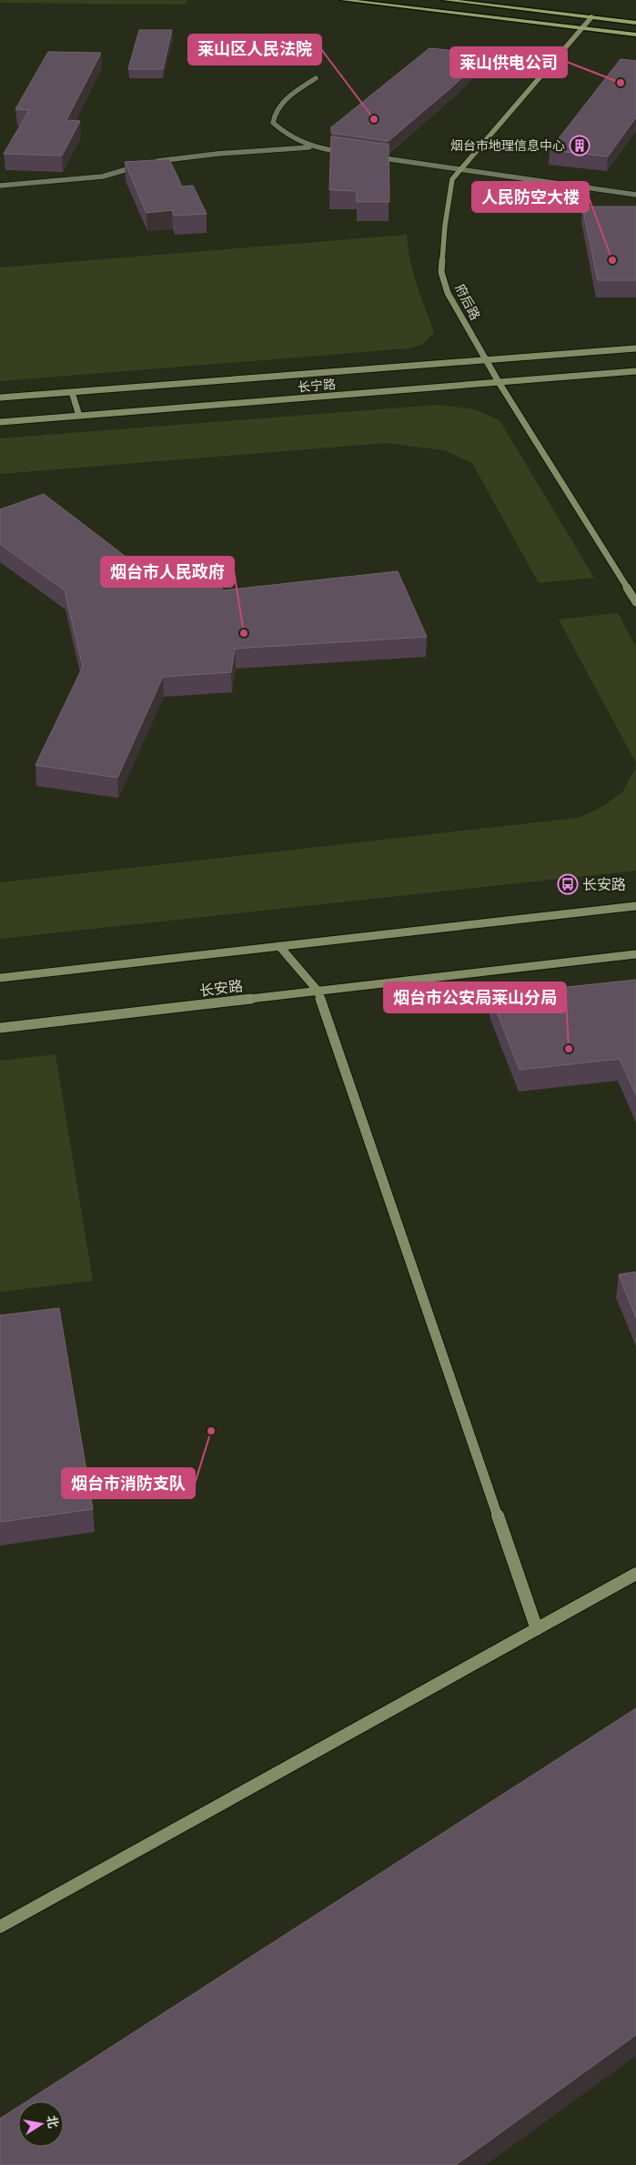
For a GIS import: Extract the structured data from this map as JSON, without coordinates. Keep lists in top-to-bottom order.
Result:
{
  "streets": {
    "street": ["府后路", "长宁路", "长安路"]
  },
  "crossings": [
    ["府后路", "长宁路"]
  ],
  "places": {
    "other": [
      "莱山供电公司",
      "莱山区人民法院",
      "人民防空大楼",
      "烟台市人民政府",
      "烟台市公安局莱山分局",
      "烟台市消防支队"
    ],
    "building": ["烟台市地理信息中心"],
    "bus stop": ["长安路"]
  },
  "north": "right"
}
